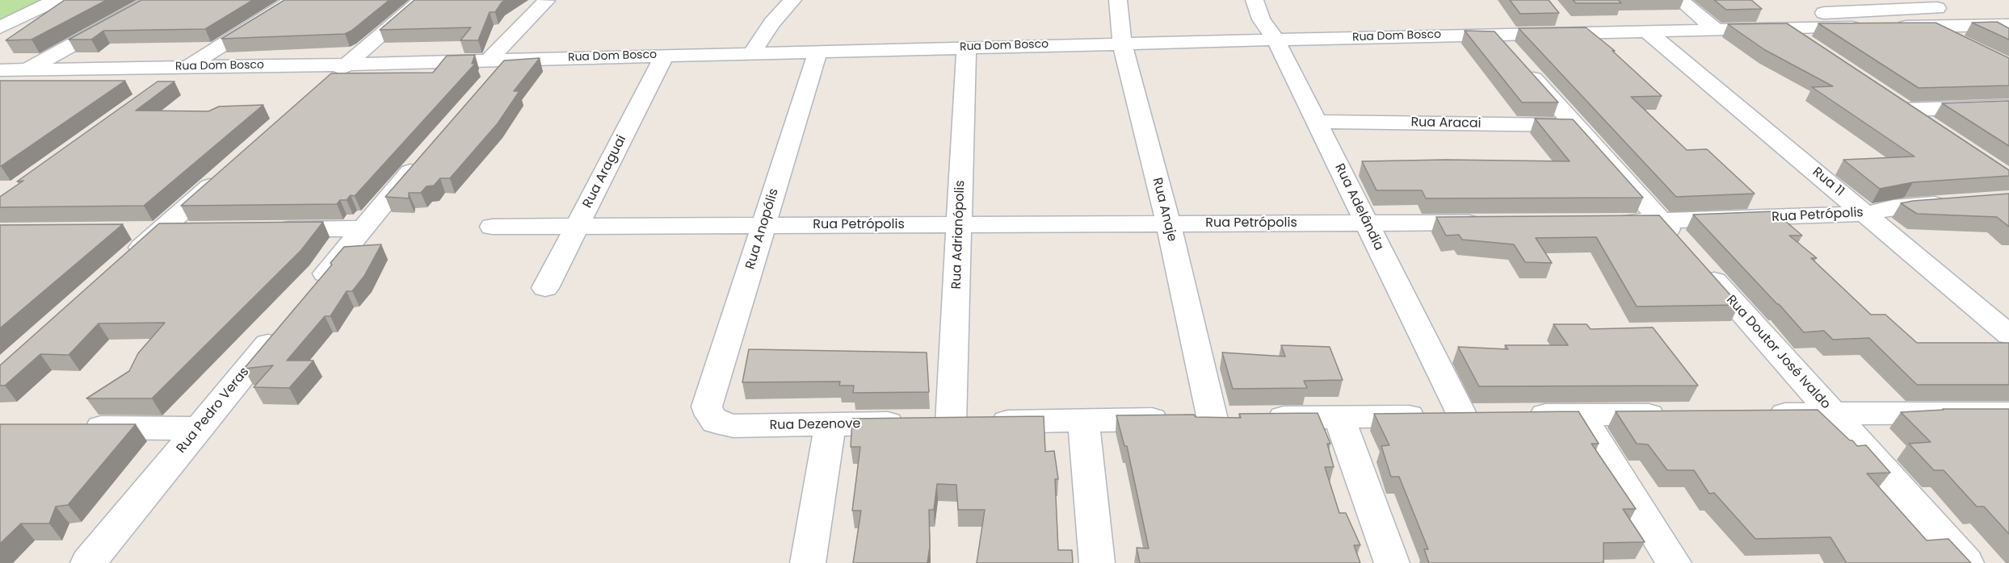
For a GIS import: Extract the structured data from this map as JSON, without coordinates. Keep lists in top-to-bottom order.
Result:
{
  "streets": {
    "street": [
      "Rua Dom Bosco",
      "Rua Aracai",
      "Rua Araguai",
      "Rua 11",
      "Rua Adelândia",
      "Rua Anaje",
      "Rua Petrópolis",
      "Rua Anopólis",
      "Rua Adrianópolis",
      "Rua Doutor José Ivaldo",
      "Rua Pedro Veras",
      "Rua Dezenove"
    ]
  },
  "crossings": [
    ["Rua Dom Bosco", "Rua Araguai"],
    ["Rua Dom Bosco", "Rua 11"],
    ["Rua Dom Bosco", "Rua Adelândia"],
    ["Rua Dom Bosco", "Rua Anaje"],
    ["Rua Dom Bosco", "Rua Anopólis"],
    ["Rua Dom Bosco", "Rua Adrianópolis"],
    ["Rua Dom Bosco", "Rua Doutor José Ivaldo"],
    ["Rua Aracai", "Rua Adelândia"],
    ["Rua Aracai", "Rua Doutor José Ivaldo"],
    ["Rua Araguai", "Rua Petrópolis"],
    ["Rua 11", "Rua Petrópolis"],
    ["Rua Adelândia", "Rua Petrópolis"],
    ["Rua Adelândia", "Rua Dezenove"],
    ["Rua Anaje", "Rua Petrópolis"],
    ["Rua Anaje", "Rua Dezenove"],
    ["Rua Petrópolis", "Rua Anopólis"],
    ["Rua Petrópolis", "Rua Adrianópolis"],
    ["Rua Petrópolis", "Rua Doutor José Ivaldo"],
    ["Rua Anopólis", "Rua Dezenove"],
    ["Rua Adrianópolis", "Rua Dezenove"]
  ]
}
